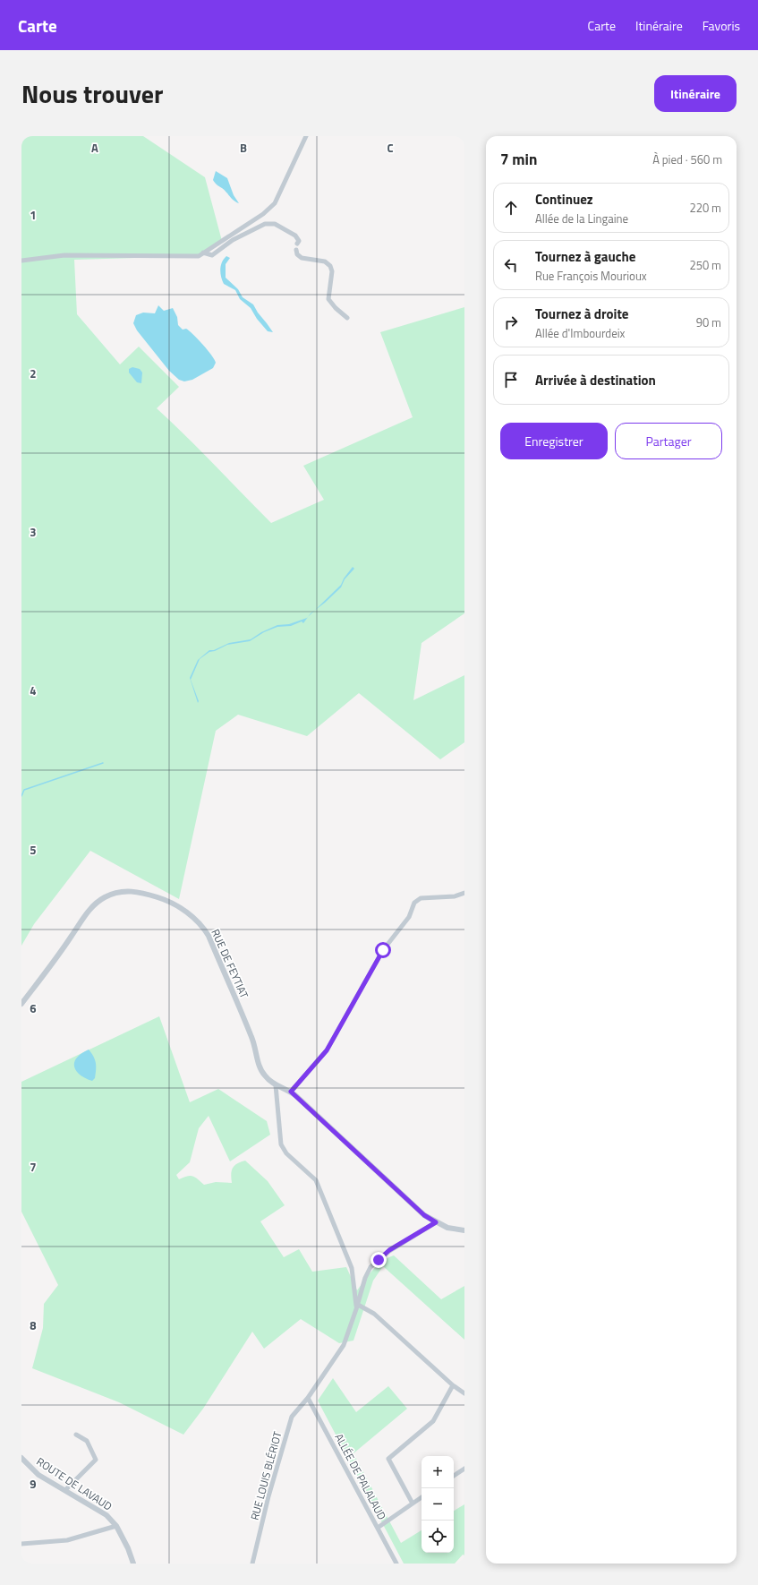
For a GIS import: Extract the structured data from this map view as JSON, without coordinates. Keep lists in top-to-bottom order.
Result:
{
  "streets": {
    "street": [
      "RUE DE FEYTIAT",
      "RUE LOUIS BLÉRIOT",
      "ALLÉE DE PALALAUD",
      "ROUTE DE LAVAUD"
    ]
  },
  "crossings": [
    ["RUE LOUIS BLÉRIOT", "ALLÉE DE PALALAUD"]
  ],
  "page": {
    "header": "Carte",
    "nav": ["Carte", "Itinéraire", "Favoris"],
    "title": "Nous trouver",
    "buttons": [
      "Itinéraire",
      ["Enregistrer", "Partager"]
    ],
    "heading": ["7 min", "À pied · 560 m"],
    "list": [
      ["Continuez", "Allée de la Lingaine", "220 m"],
      ["Tournez à gauche", "Rue François Mourioux", "250 m"],
      ["Tournez à droite", "Allée d'Imbourdeix", "90 m"],
      "Arrivée à destination"
    ],
    "map_buttons": ["+", "−"]
  },
  "grid": {
    "columns": ["A", "B", "C"],
    "rows": [
      "1",
      "2",
      "3",
      "4",
      "5",
      "6",
      "7",
      "8",
      "9"
    ]
  }
}
